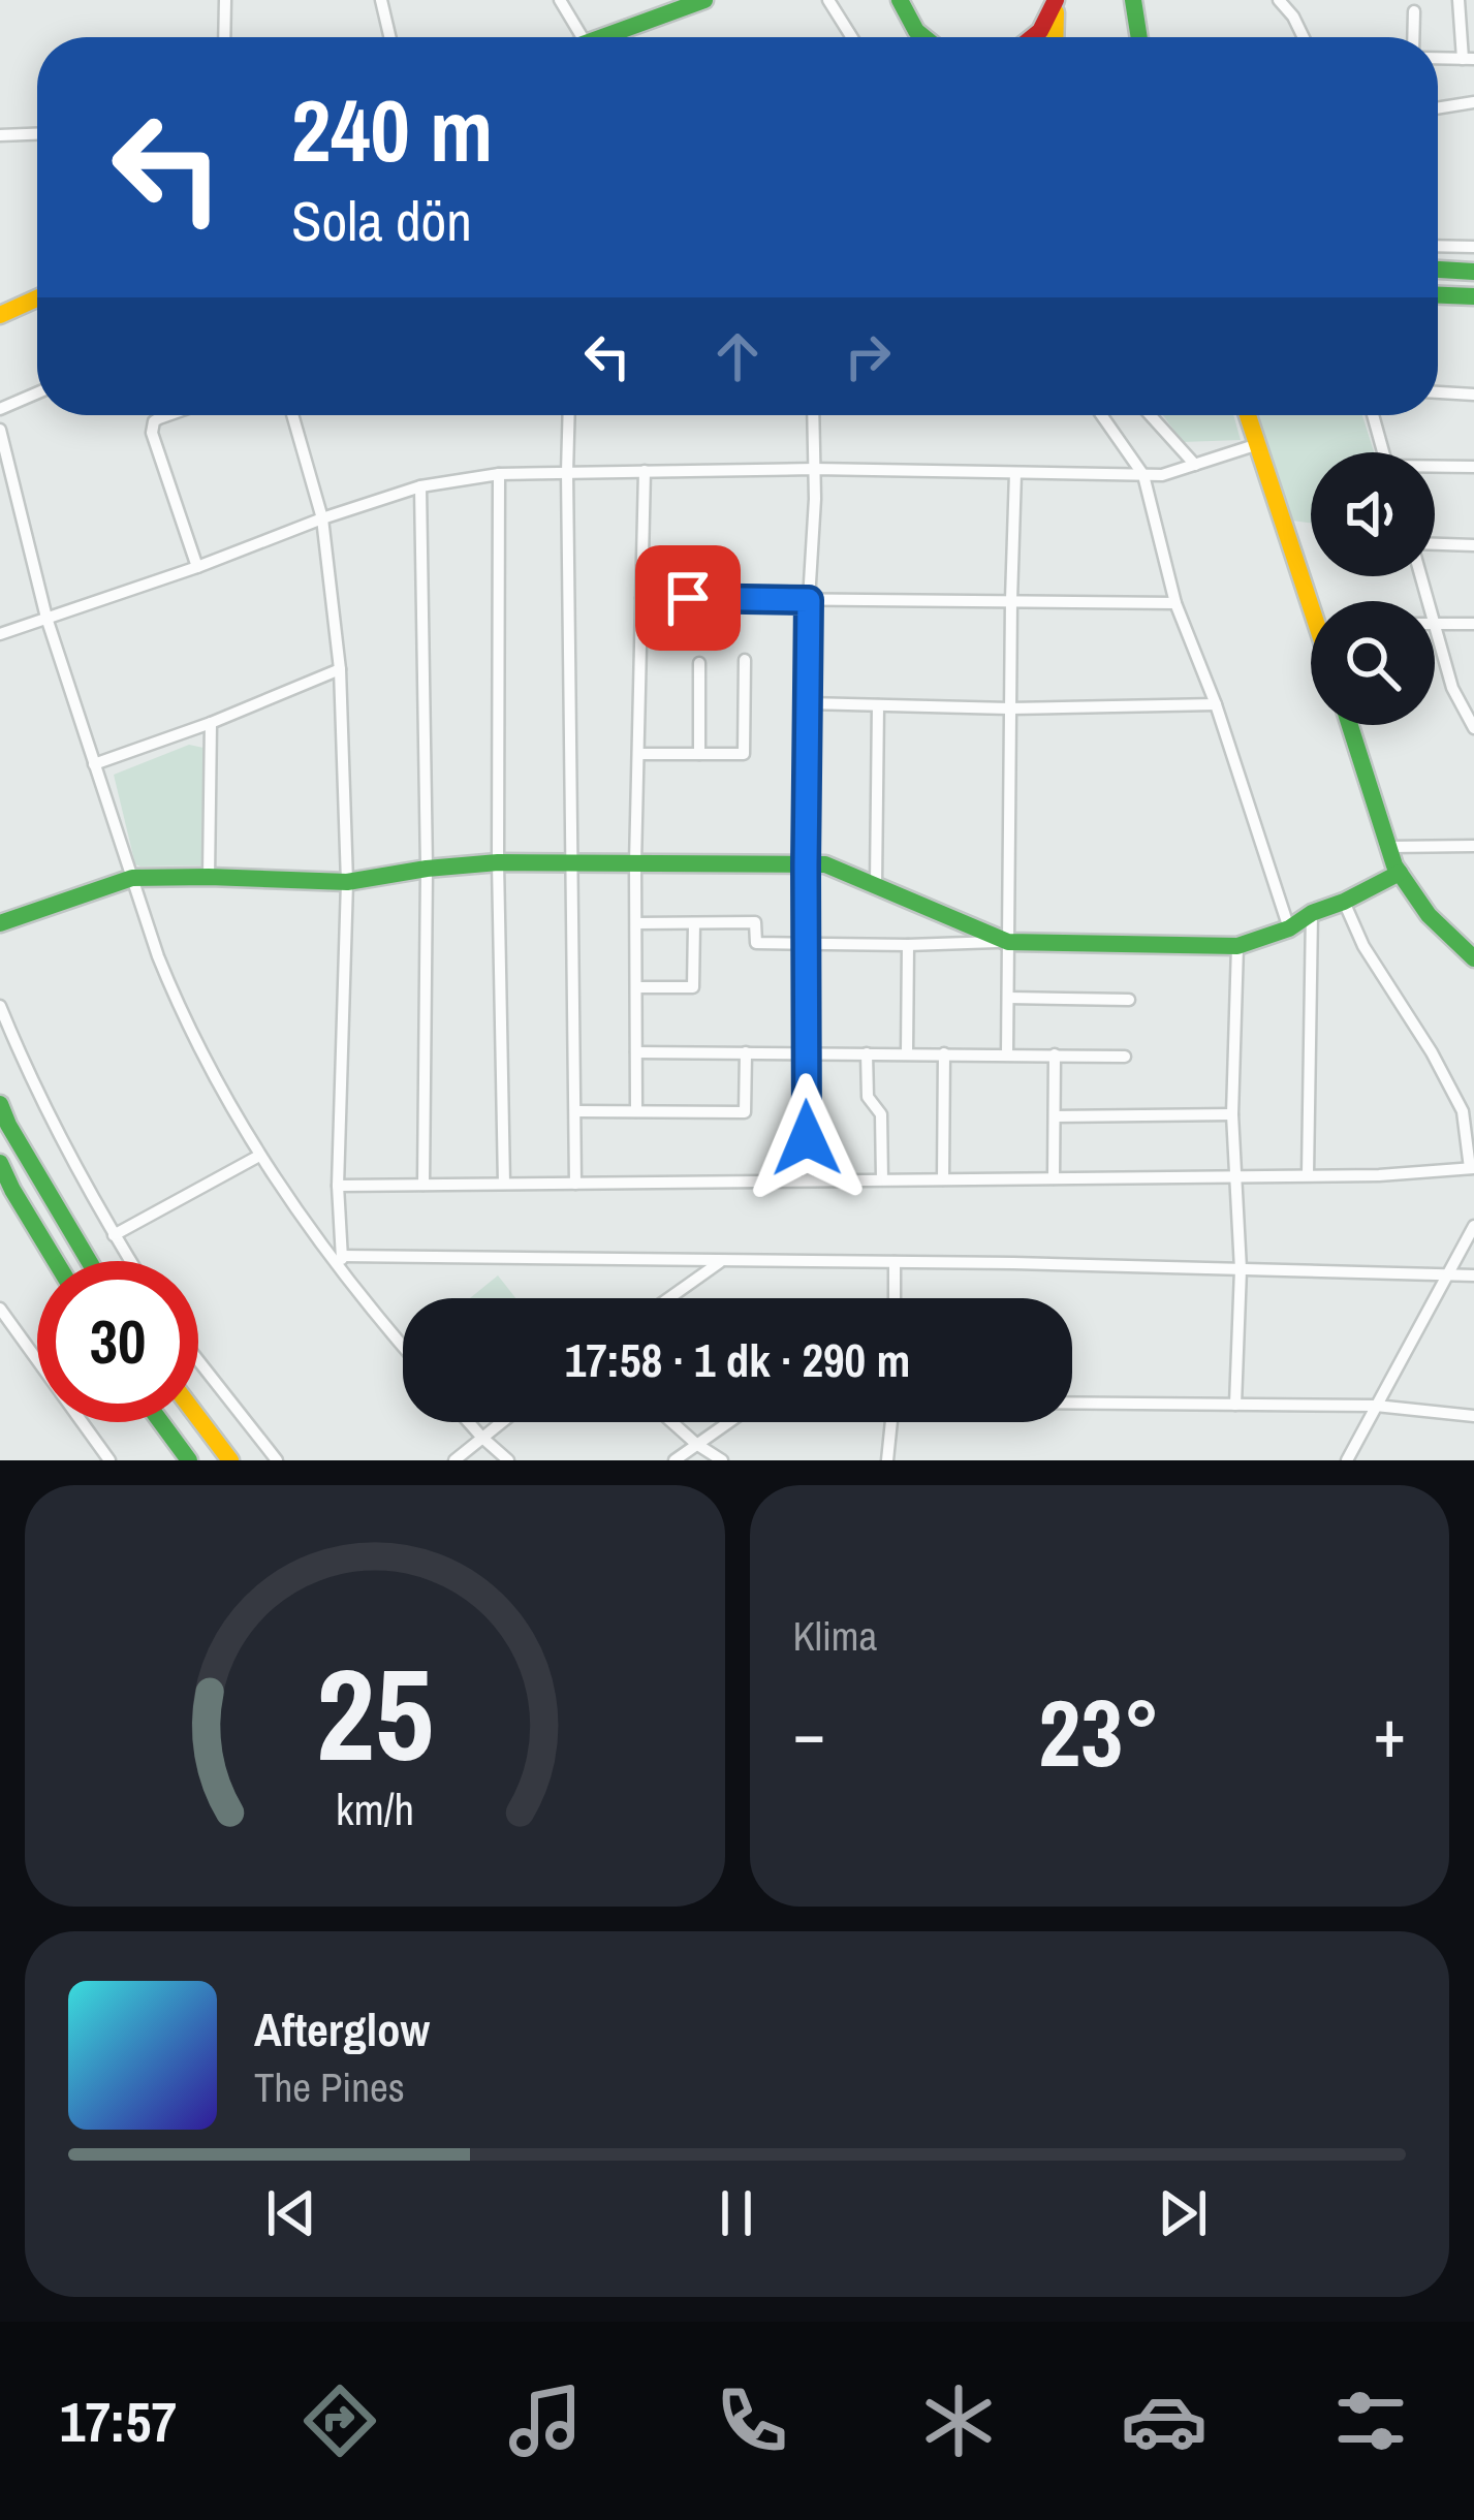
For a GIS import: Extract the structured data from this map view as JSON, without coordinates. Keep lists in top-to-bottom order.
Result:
{
  "page": {
    "turn": ["240 m", "Sola dön"],
    "limit": "30",
    "trip": "17:58 · 1 dk · 290 m",
    "tile": "Klima",
    "heat": ["−", "23°", "+"],
    "song": ["Afterglow", "The Pines"],
    "tabs": "17:57",
    "gauge": ["25", "km/h"]
  }
}
